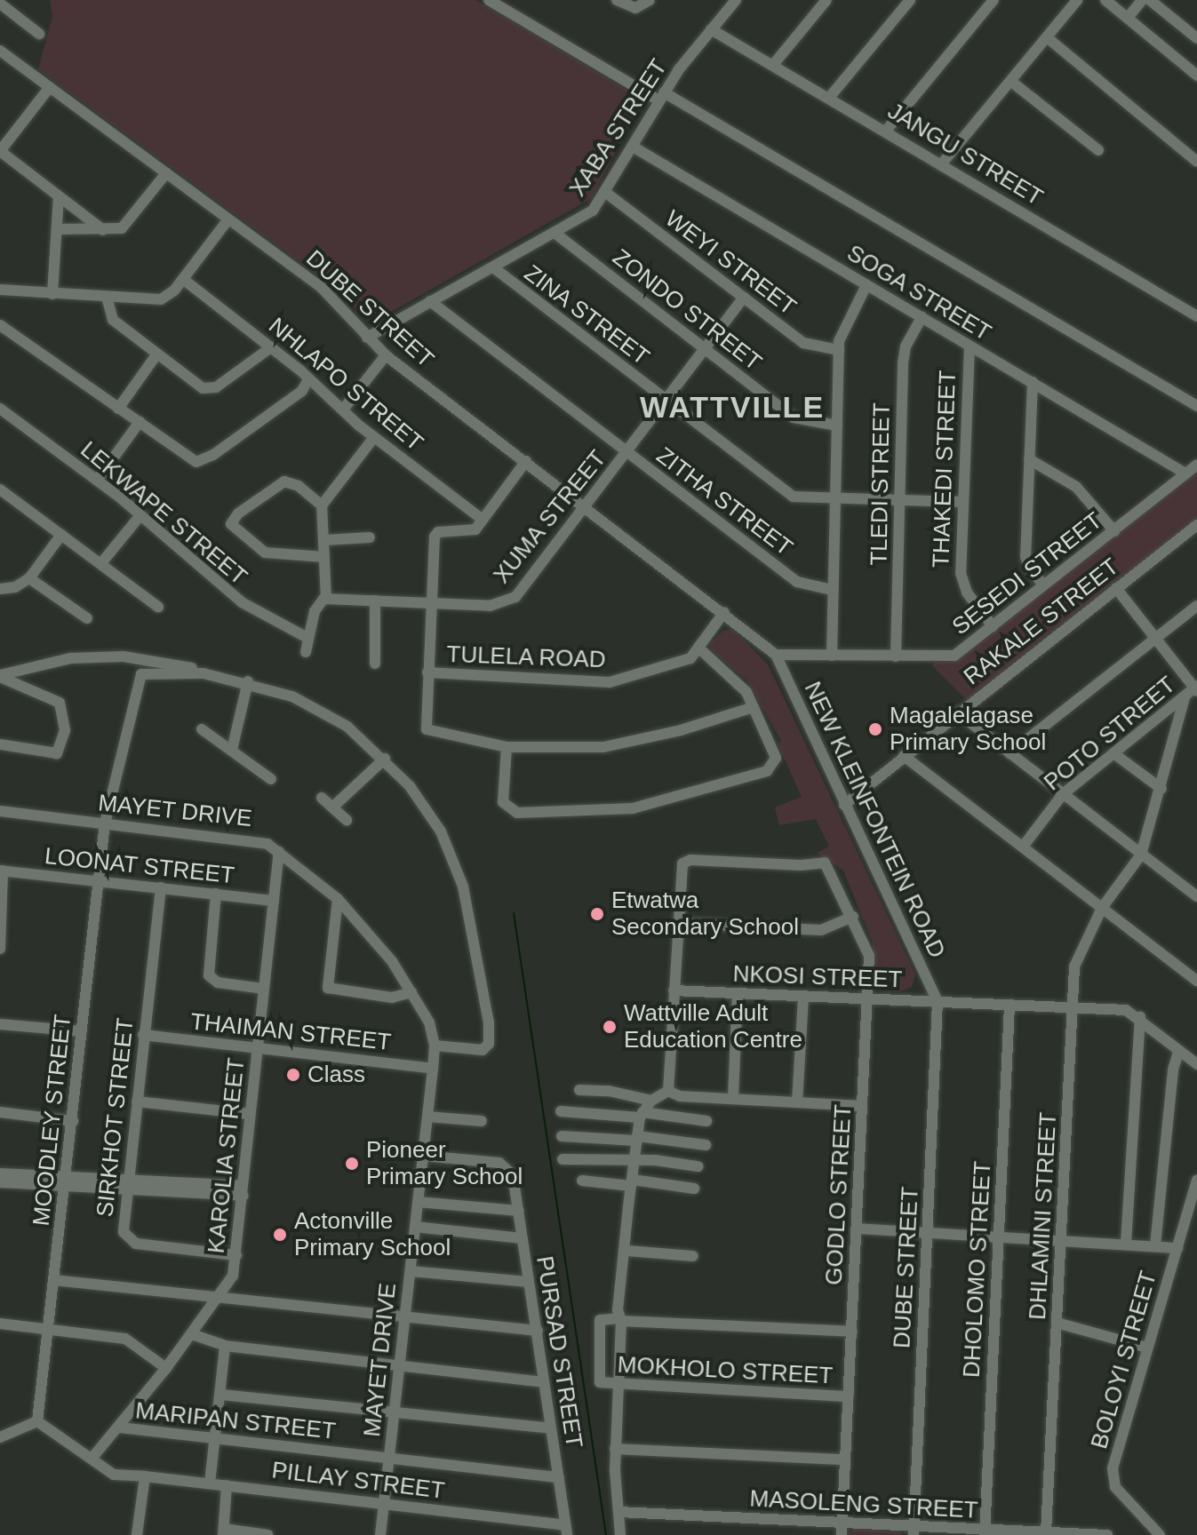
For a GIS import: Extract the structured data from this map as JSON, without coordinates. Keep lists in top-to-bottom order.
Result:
{
  "streets": {
    "street": [
      "XABA STREET",
      "JANGU STREET",
      "WEYI STREET",
      "SOGA STREET",
      "DUBE STREET",
      "ZONDO STREET",
      "ZINA STREET",
      "NHLAPO STREET",
      "THAKEDI STREET",
      "TLEDI STREET",
      "ZITHA STREET",
      "LEKWAPE STREET",
      "XUMA STREET",
      "SESEDI STREET",
      "RAKALE STREET",
      "TULELA ROAD",
      "POTO STREET",
      "MAYET DRIVE",
      "NEW KLEINFONTEIN ROAD",
      "LOONAT STREET",
      "NKOSI STREET",
      "THAIMAN STREET",
      "SIRKHOT STREET",
      "MOODLEY STREET",
      "KAROLIA STREET",
      "GODLO STREET",
      "DHLAMINI STREET",
      "DHOLOMO STREET",
      "PURSAD STREET",
      "BOLOYI STREET",
      "MOKHOLO STREET",
      "MARIPAN STREET",
      "PILLAY STREET",
      "MASOLENG STREET"
    ]
  },
  "crossings": [
    ["XABA STREET", "JANGU STREET"],
    ["XABA STREET", "WEYI STREET"],
    ["XABA STREET", "SOGA STREET"],
    ["XABA STREET", "DUBE STREET"],
    ["XABA STREET", "ZONDO STREET"],
    ["XABA STREET", "ZINA STREET"],
    ["XABA STREET", "ZITHA STREET"],
    ["WEYI STREET", "XUMA STREET"],
    ["SOGA STREET", "THAKEDI STREET"],
    ["SOGA STREET", "TLEDI STREET"],
    ["SOGA STREET", "SESEDI STREET"],
    ["DUBE STREET", "XUMA STREET"],
    ["DUBE STREET", "SESEDI STREET"],
    ["DUBE STREET", "TULELA ROAD"],
    ["DUBE STREET", "NEW KLEINFONTEIN ROAD"],
    ["DUBE STREET", "NKOSI STREET"],
    ["DUBE STREET", "MASOLENG STREET"],
    ["ZONDO STREET", "XUMA STREET"],
    ["ZINA STREET", "THAKEDI STREET"],
    ["ZINA STREET", "TLEDI STREET"],
    ["ZINA STREET", "XUMA STREET"],
    ["THAKEDI STREET", "SESEDI STREET"],
    ["TLEDI STREET", "SESEDI STREET"],
    ["ZITHA STREET", "XUMA STREET"],
    ["SESEDI STREET", "NEW KLEINFONTEIN ROAD"],
    ["RAKALE STREET", "NEW KLEINFONTEIN ROAD"],
    ["POTO STREET", "DHLAMINI STREET"],
    ["MAYET DRIVE", "THAIMAN STREET"],
    ["MAYET DRIVE", "MOODLEY STREET"],
    ["MAYET DRIVE", "KAROLIA STREET"],
    ["MAYET DRIVE", "PURSAD STREET"],
    ["MAYET DRIVE", "MARIPAN STREET"],
    ["MAYET DRIVE", "PILLAY STREET"],
    ["NEW KLEINFONTEIN ROAD", "NKOSI STREET"],
    ["LOONAT STREET", "SIRKHOT STREET"],
    ["LOONAT STREET", "MOODLEY STREET"],
    ["LOONAT STREET", "KAROLIA STREET"],
    ["NKOSI STREET", "GODLO STREET"],
    ["NKOSI STREET", "DHLAMINI STREET"],
    ["NKOSI STREET", "DHOLOMO STREET"],
    ["THAIMAN STREET", "SIRKHOT STREET"],
    ["THAIMAN STREET", "KAROLIA STREET"],
    ["SIRKHOT STREET", "KAROLIA STREET"],
    ["MOODLEY STREET", "PILLAY STREET"],
    ["KAROLIA STREET", "MARIPAN STREET"],
    ["KAROLIA STREET", "PILLAY STREET"],
    ["GODLO STREET", "MOKHOLO STREET"],
    ["GODLO STREET", "MASOLENG STREET"],
    ["DHLAMINI STREET", "MASOLENG STREET"],
    ["DHOLOMO STREET", "MASOLENG STREET"],
    ["PURSAD STREET", "MARIPAN STREET"],
    ["PURSAD STREET", "PILLAY STREET"]
  ],
  "districts": ["WATTVILLE"],
  "places": [
    "Magalelagase Primary School",
    "Etwatwa Secondary School",
    "Wattville Adult Education Centre",
    "Class",
    "Pioneer Primary School",
    "Actonville Primary School"
  ]
}
